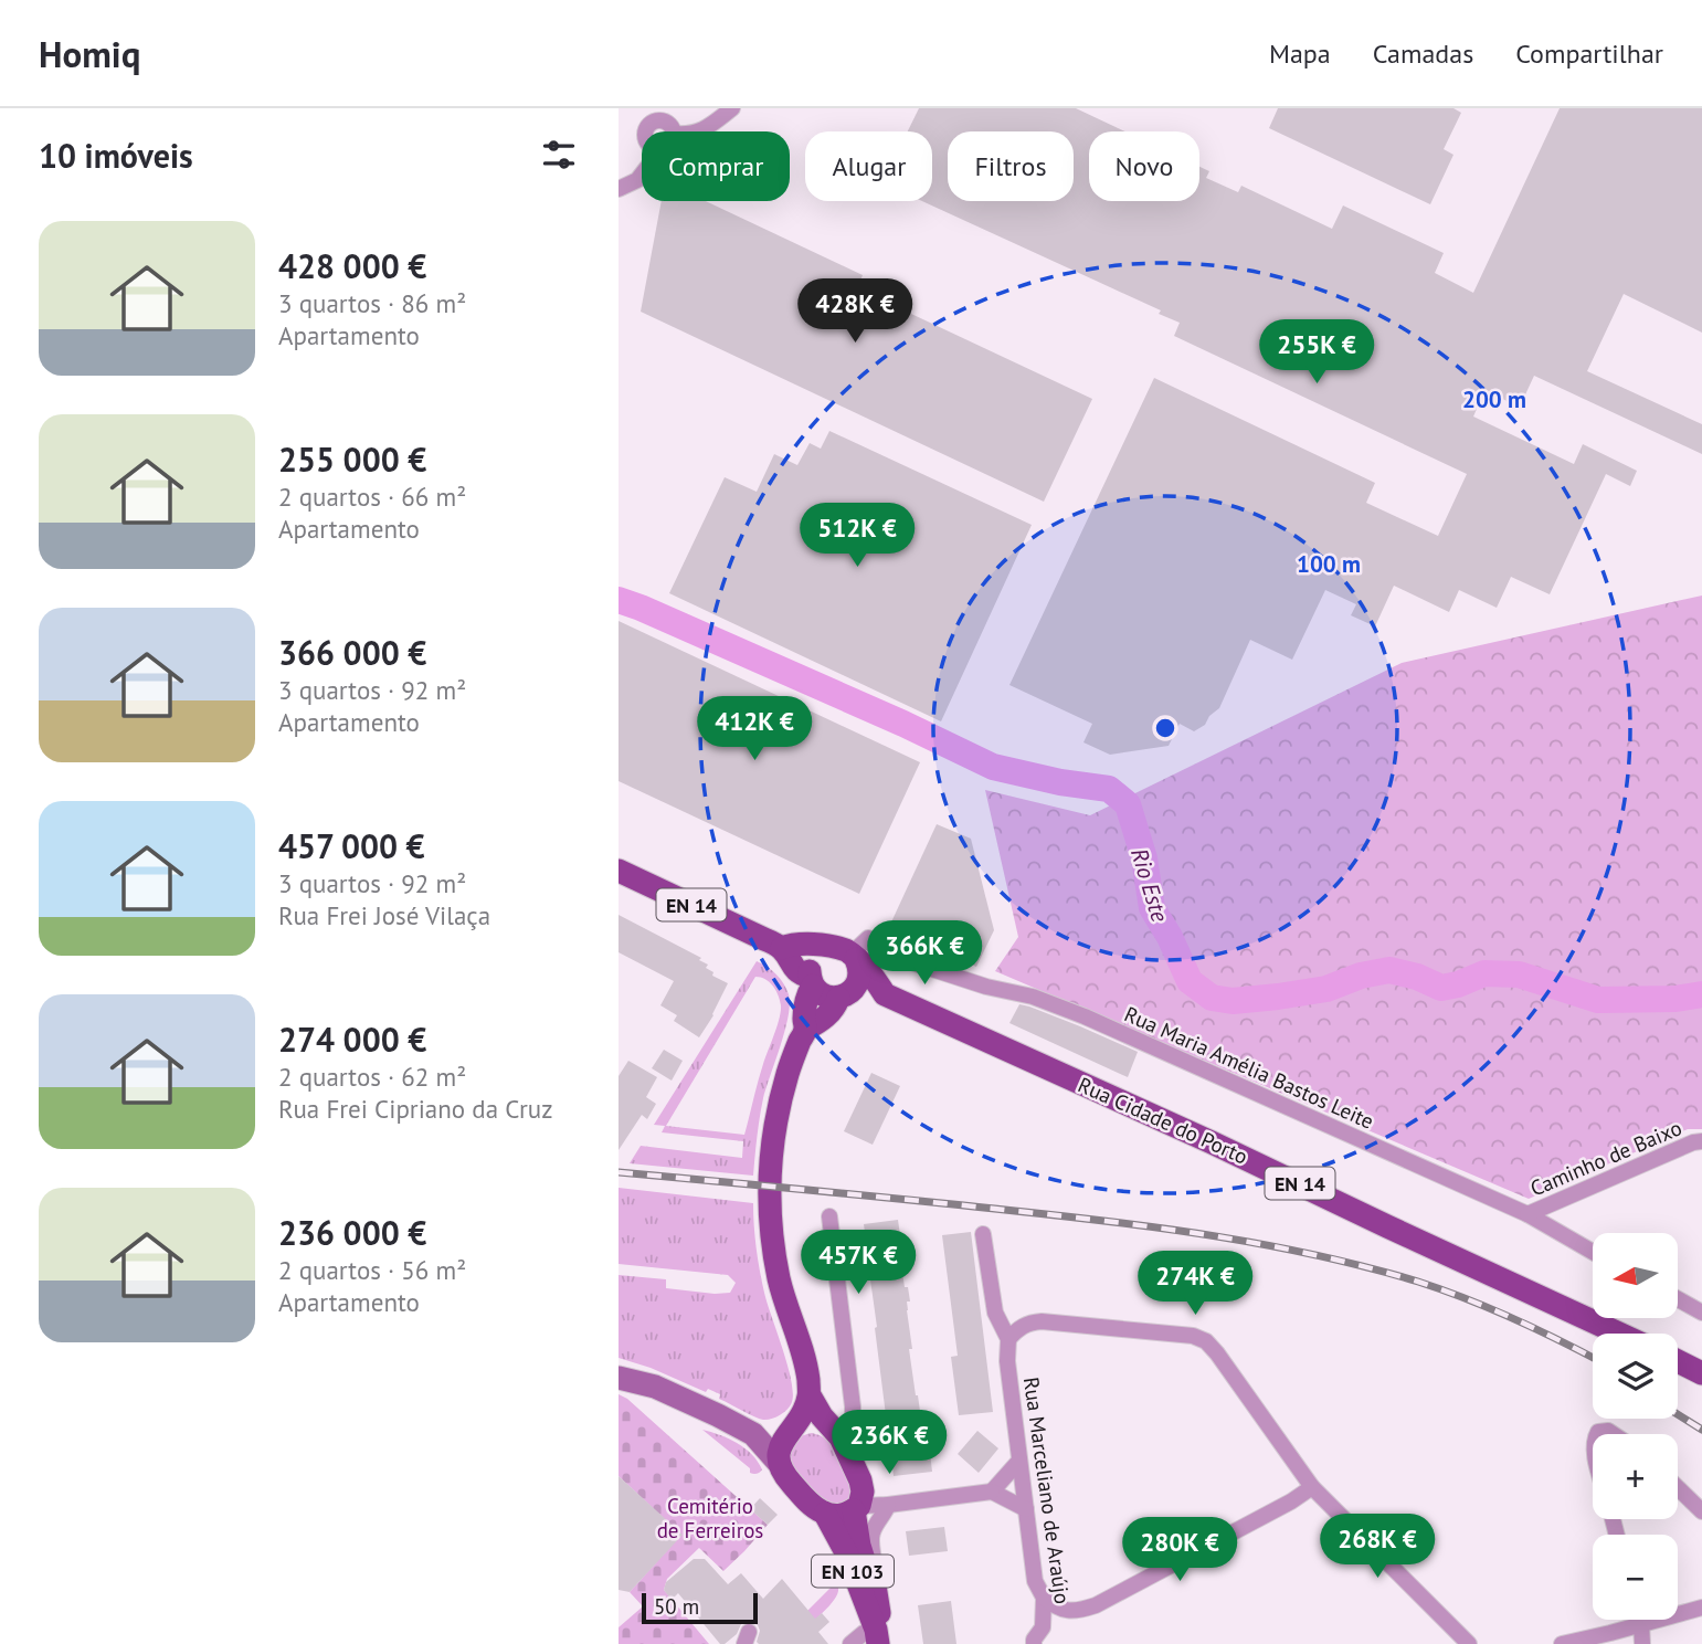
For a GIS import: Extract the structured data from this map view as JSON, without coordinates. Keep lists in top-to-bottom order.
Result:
{
  "streets": {
    "main road": ["EN 14", "Rua Cidade do Porto", "EN 103"],
    "street": ["Rua Maria Amélia Bastos Leite", "Caminho de Baixo", "Rua Marceliano de Araújo"]
  },
  "crossings": [
    ["Rua Maria Amélia Bastos Leite", "Rua Cidade do Porto"],
    ["Rua Maria Amélia Bastos Leite", "Caminho de Baixo"]
  ],
  "water": ["Rio Este"],
  "parks": ["Cemitério de Ferreiros"],
  "scale_bar": "50 m",
  "north": "left",
  "page": {
    "header": "Homiq",
    "nav": ["Mapa", "Camadas", "Compartilhar"],
    "heading": "10 imóveis",
    "chip": [
      "Comprar",
      "Alugar",
      "Filtros",
      "Novo"
    ],
    "list": [
      {
        "name": "428 000 €",
        "note": "3 quartos · 86 m² · Apartamento"
      },
      {
        "name": "255 000 €",
        "note": "2 quartos · 66 m² · Apartamento"
      },
      {
        "name": "366 000 €",
        "note": "3 quartos · 92 m² · Apartamento"
      },
      {
        "name": "457 000 €",
        "note": "3 quartos · 92 m² · Rua Frei José Vilaça"
      },
      {
        "name": "274 000 €",
        "note": "2 quartos · 62 m² · Rua Frei Cipriano da Cruz"
      },
      {
        "name": "236 000 €",
        "note": "2 quartos · 56 m² · Apartamento"
      }
    ],
    "price": [
      "428K €",
      "255K €",
      "512K €",
      "412K €",
      "366K €",
      "457K €",
      "274K €",
      "236K €",
      "268K €",
      "280K €"
    ],
    "map_buttons": ["+", "−"],
    "scale": "50 m"
  },
  "rings": ["200 m", "100 m"]
}
